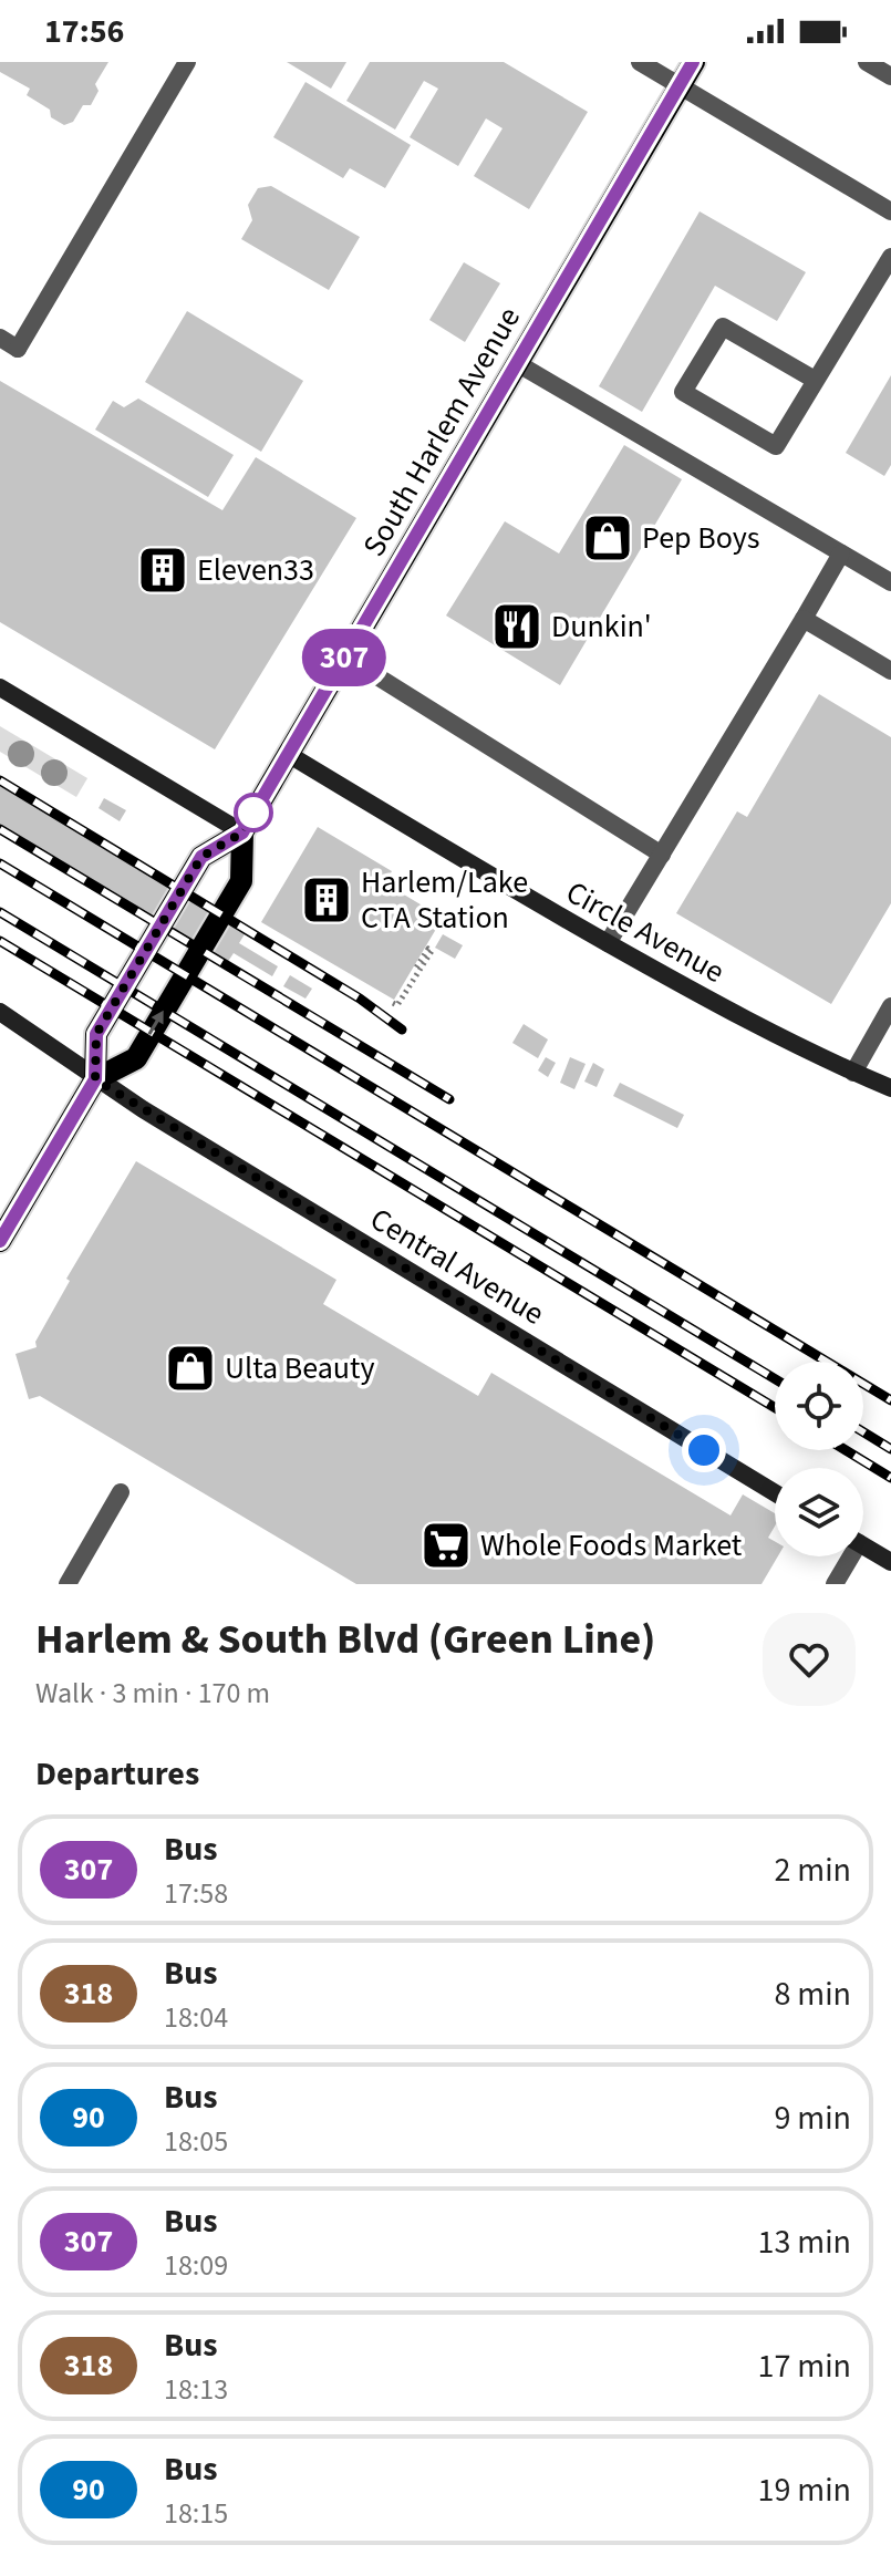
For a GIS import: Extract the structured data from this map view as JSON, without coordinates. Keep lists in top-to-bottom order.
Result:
{
  "streets": {
    "main road": ["South Harlem Avenue"],
    "street": ["Circle Avenue", "Central Avenue"]
  },
  "crossings": [
    ["South Harlem Avenue", "Circle Avenue"],
    ["South Harlem Avenue", "Central Avenue"]
  ],
  "places": {
    "shop": ["Pep Boys", "Ulta Beauty"],
    "building": ["Eleven33", "Harlem/Lake CTA Station"],
    "restaurant": ["Dunkin'"],
    "supermarket": ["Whole Foods Market"]
  },
  "lines": ["bus line 307"],
  "page": {
    "status": "17:56",
    "on_map": "307",
    "heading": [
      ["Harlem & South Blvd (Green Line)", "Walk · 3 min · 170 m"],
      "Departures"
    ],
    "list": [
      {
        "mark": "307",
        "name": "Bus",
        "note": "17:58",
        "value": "2 min"
      },
      {
        "mark": "318",
        "name": "Bus",
        "note": "18:04",
        "value": "8 min"
      },
      {
        "mark": "90",
        "name": "Bus",
        "note": "18:05",
        "value": "9 min"
      },
      {
        "mark": "307",
        "name": "Bus",
        "note": "18:09",
        "value": "13 min"
      },
      {
        "mark": "318",
        "name": "Bus",
        "note": "18:13",
        "value": "17 min"
      },
      {
        "mark": "90",
        "name": "Bus",
        "note": "18:15",
        "value": "19 min"
      }
    ]
  }
}
